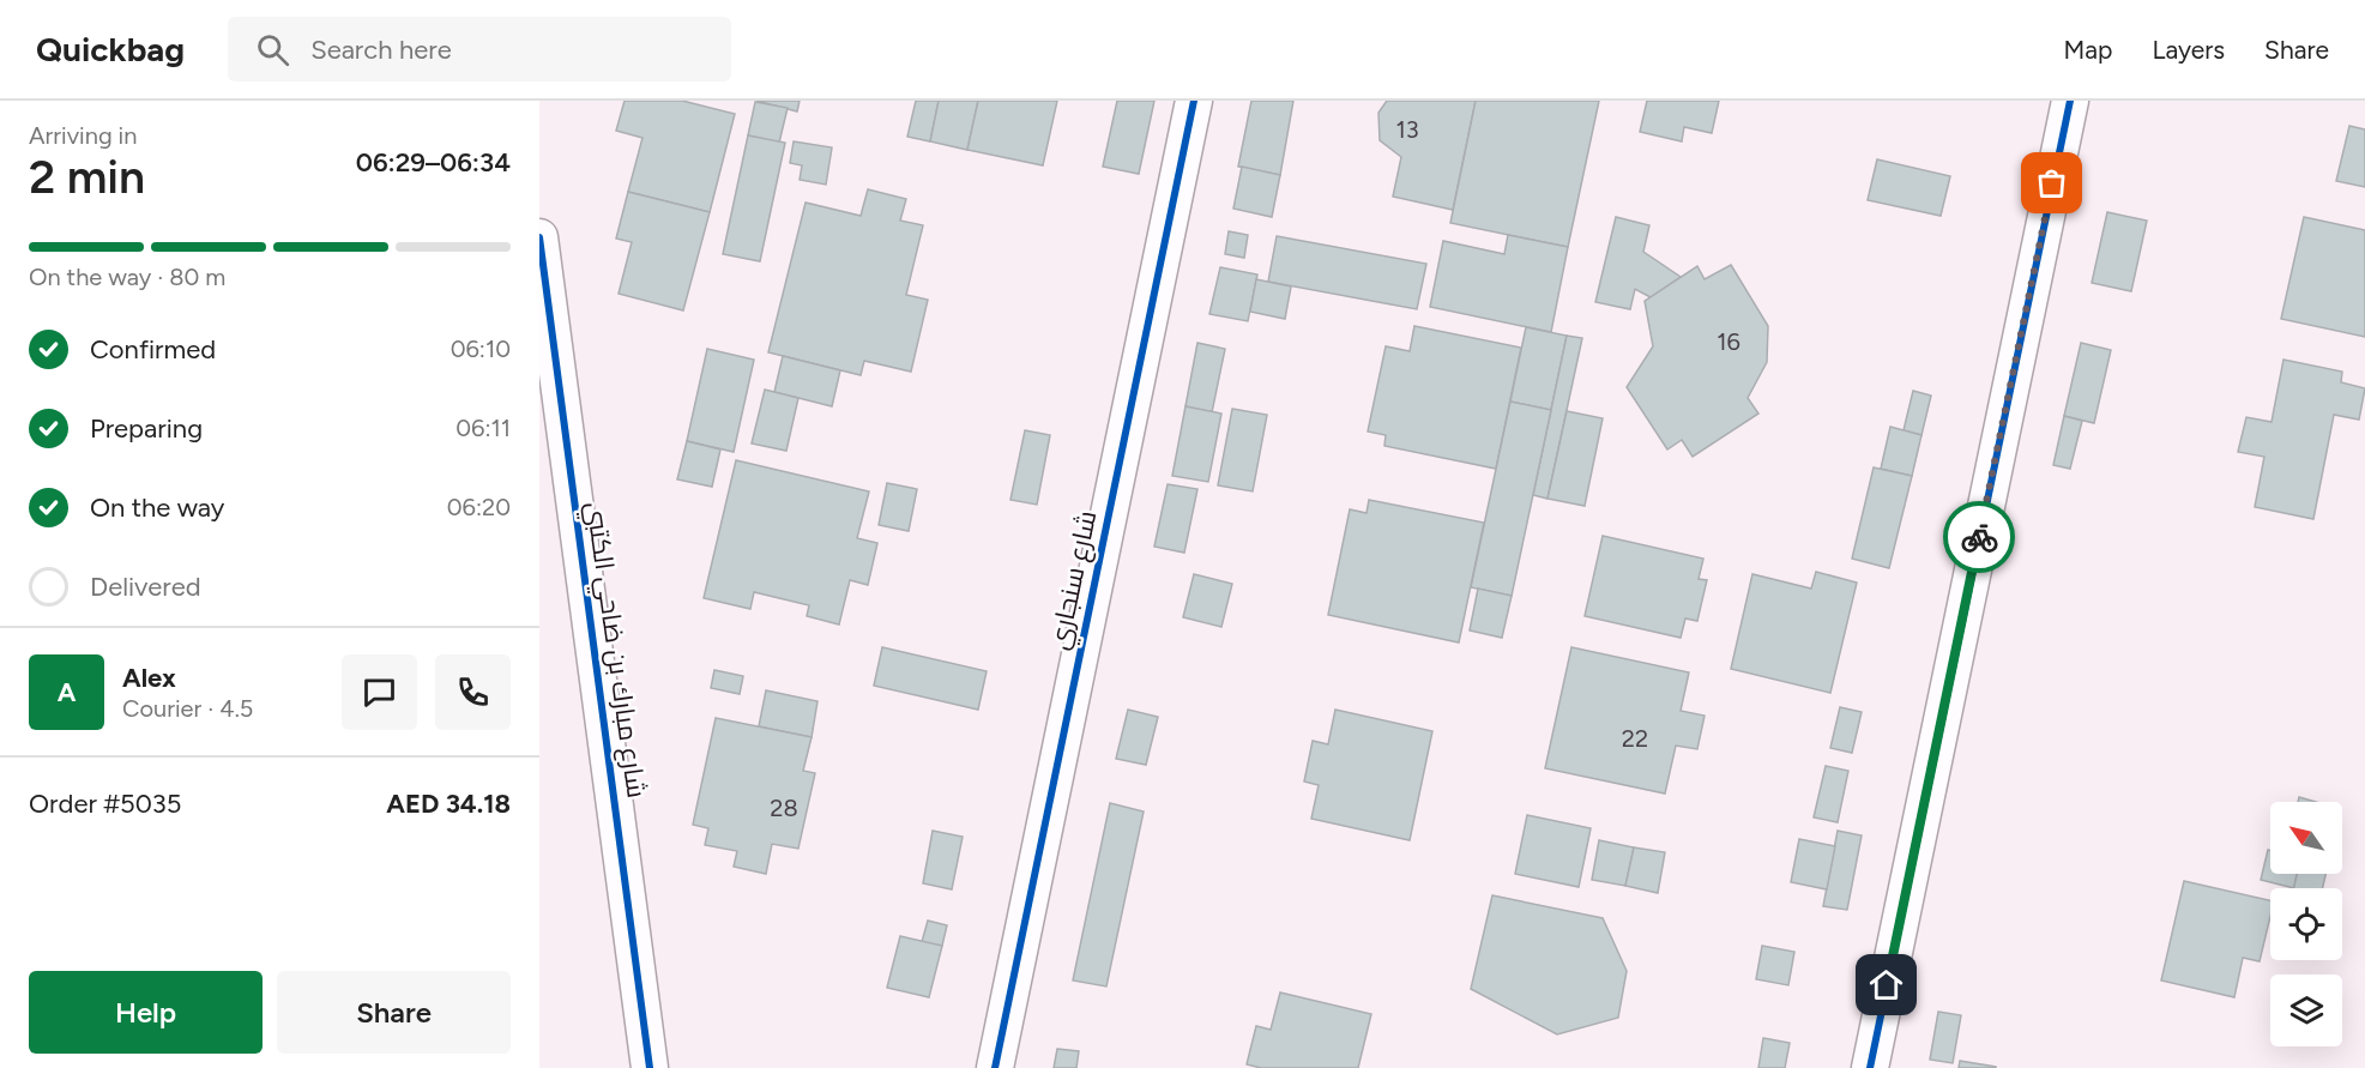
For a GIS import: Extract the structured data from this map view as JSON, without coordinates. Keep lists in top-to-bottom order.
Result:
{
  "streets": {
    "street": ["شارع سنجاري", "شارع مبارك بن ضاحي الكتبي"]
  },
  "house_numbers": [
    "13",
    "16",
    "22",
    "28"
  ],
  "north": "top left",
  "page": {
    "header": "Quickbag",
    "search": "Search here",
    "nav": ["Map", "Layers", "Share"],
    "heading": ["2 min", "Arriving in", "06:29–06:34"],
    "panel": [
      "Alex",
      "Courier · 4.5",
      "Order #5035",
      "AED 34.18"
    ],
    "bar": "On the way · 80 m",
    "list": [
      ["Confirmed", "06:10"],
      ["Preparing", "06:11"],
      ["On the way", "06:20"],
      "Delivered"
    ],
    "round": "A",
    "buttons": ["Help", "Share"]
  }
}
